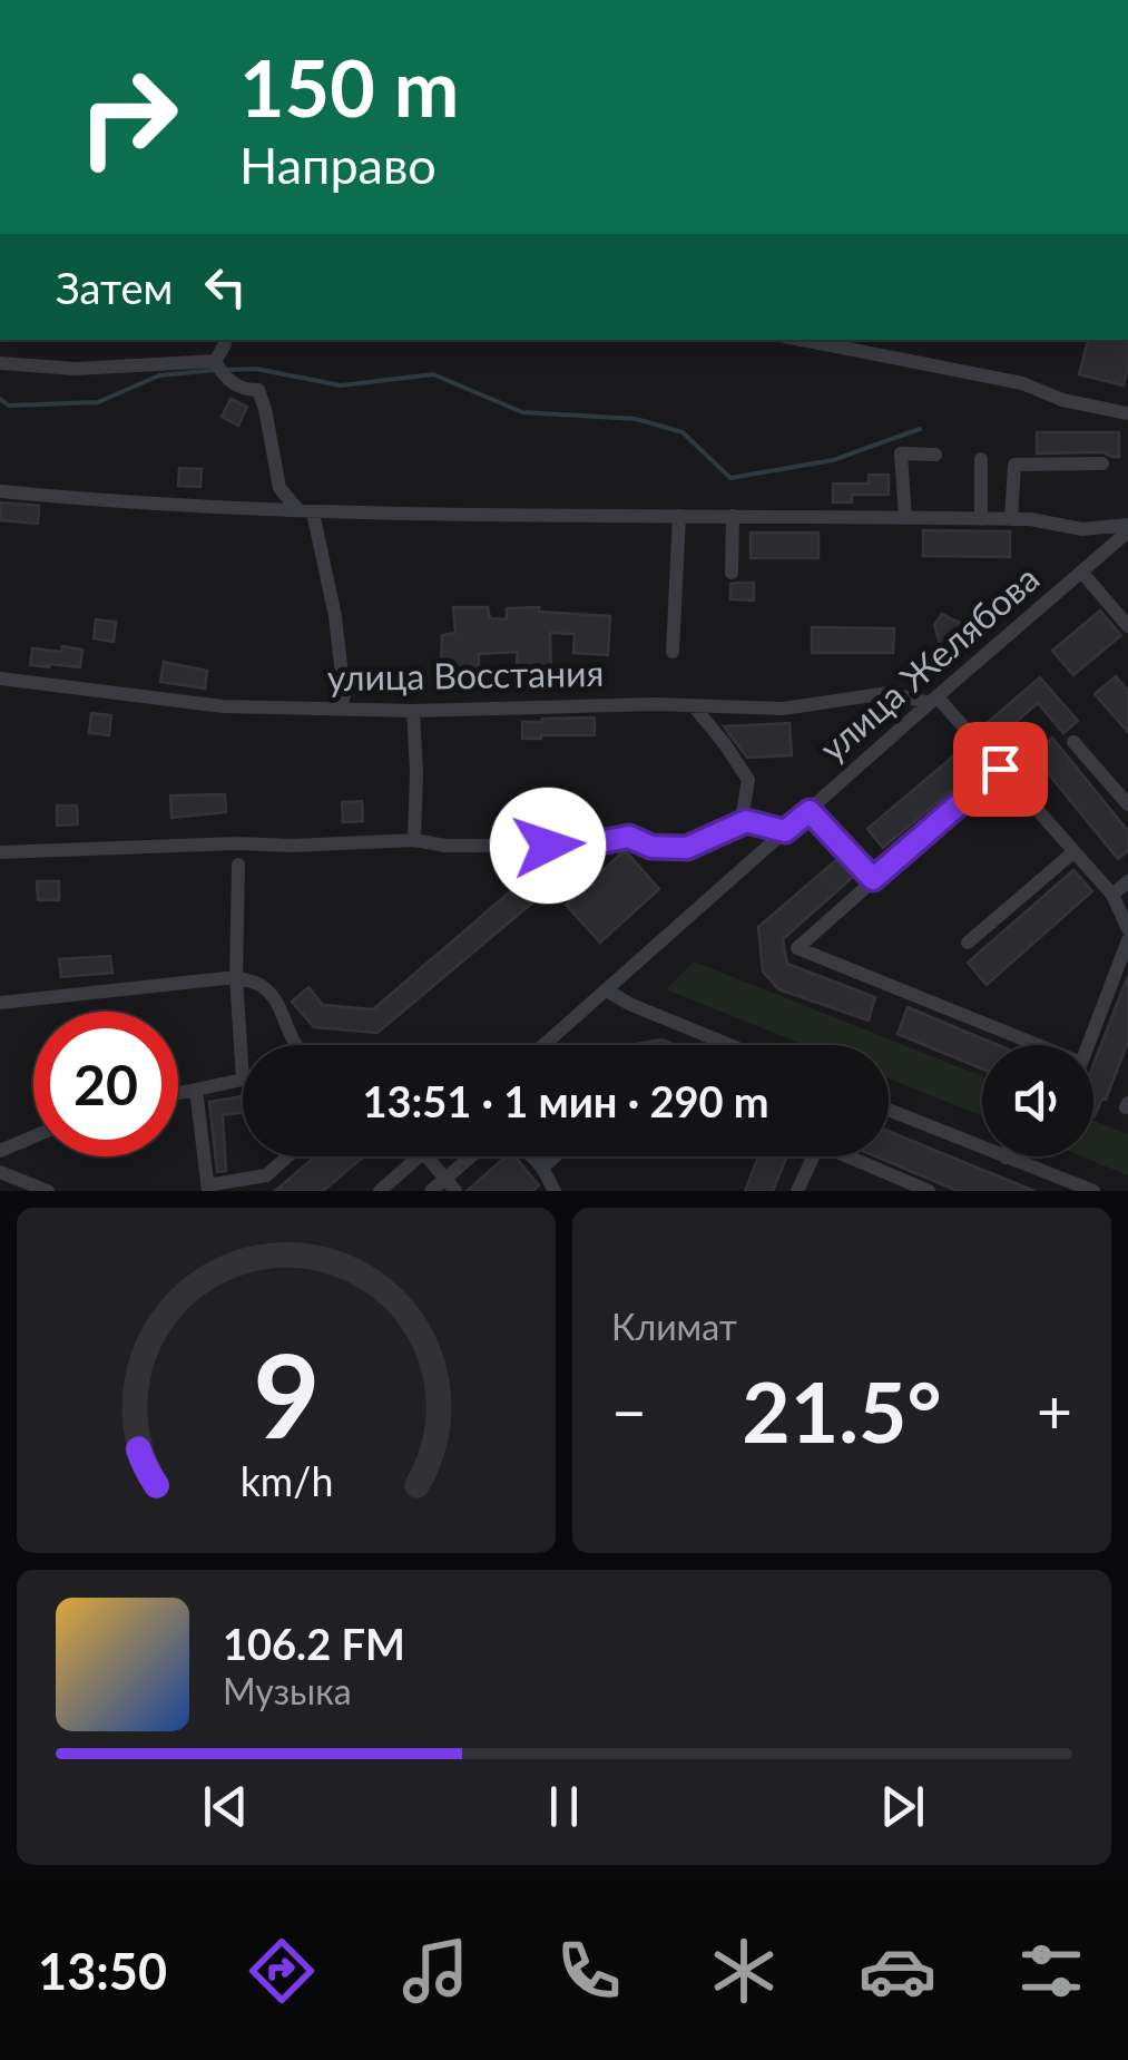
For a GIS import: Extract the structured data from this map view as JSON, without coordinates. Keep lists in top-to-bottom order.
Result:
{
  "streets": {
    "street": ["улица Желябова", "улица Восстания"]
  },
  "crossings": [
    ["улица Желябова", "улица Восстания"]
  ],
  "page": {
    "turn": ["150 m", "Направо"],
    "then": "Затем",
    "limit": "20",
    "trip": "13:51 · 1 мин · 290 m",
    "tile": "Климат",
    "heat": ["−", "21.5°", "+"],
    "song": ["106.2 FM", "Музыка"],
    "tabs": "13:50",
    "gauge": ["9", "km/h"]
  }
}
